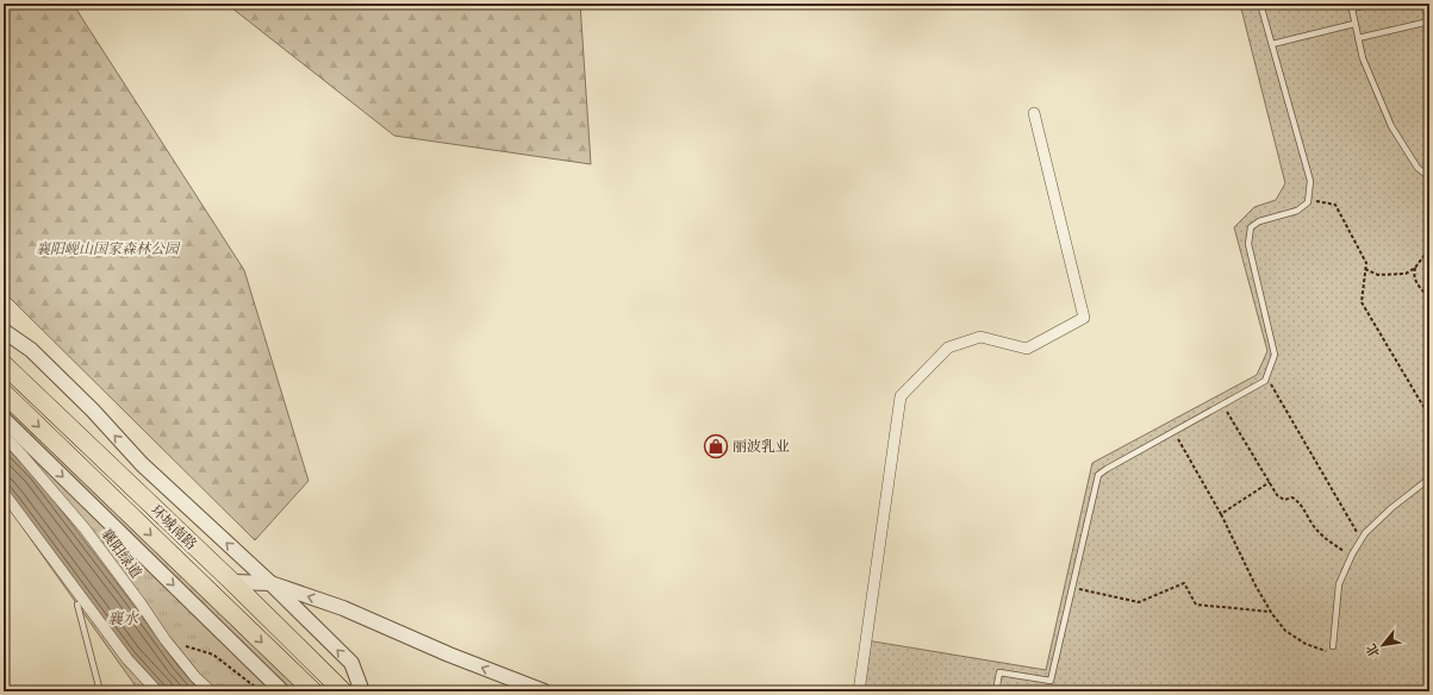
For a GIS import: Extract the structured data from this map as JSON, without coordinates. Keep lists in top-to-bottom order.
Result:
{
  "streets": {
    "highway": ["环城南路"],
    "street": ["襄阳绿道"]
  },
  "water": ["襄水"],
  "parks": ["襄阳岘山国家森林公园"],
  "places": {
    "shop": ["丽波乳业"]
  },
  "north": "bottom left"
}
